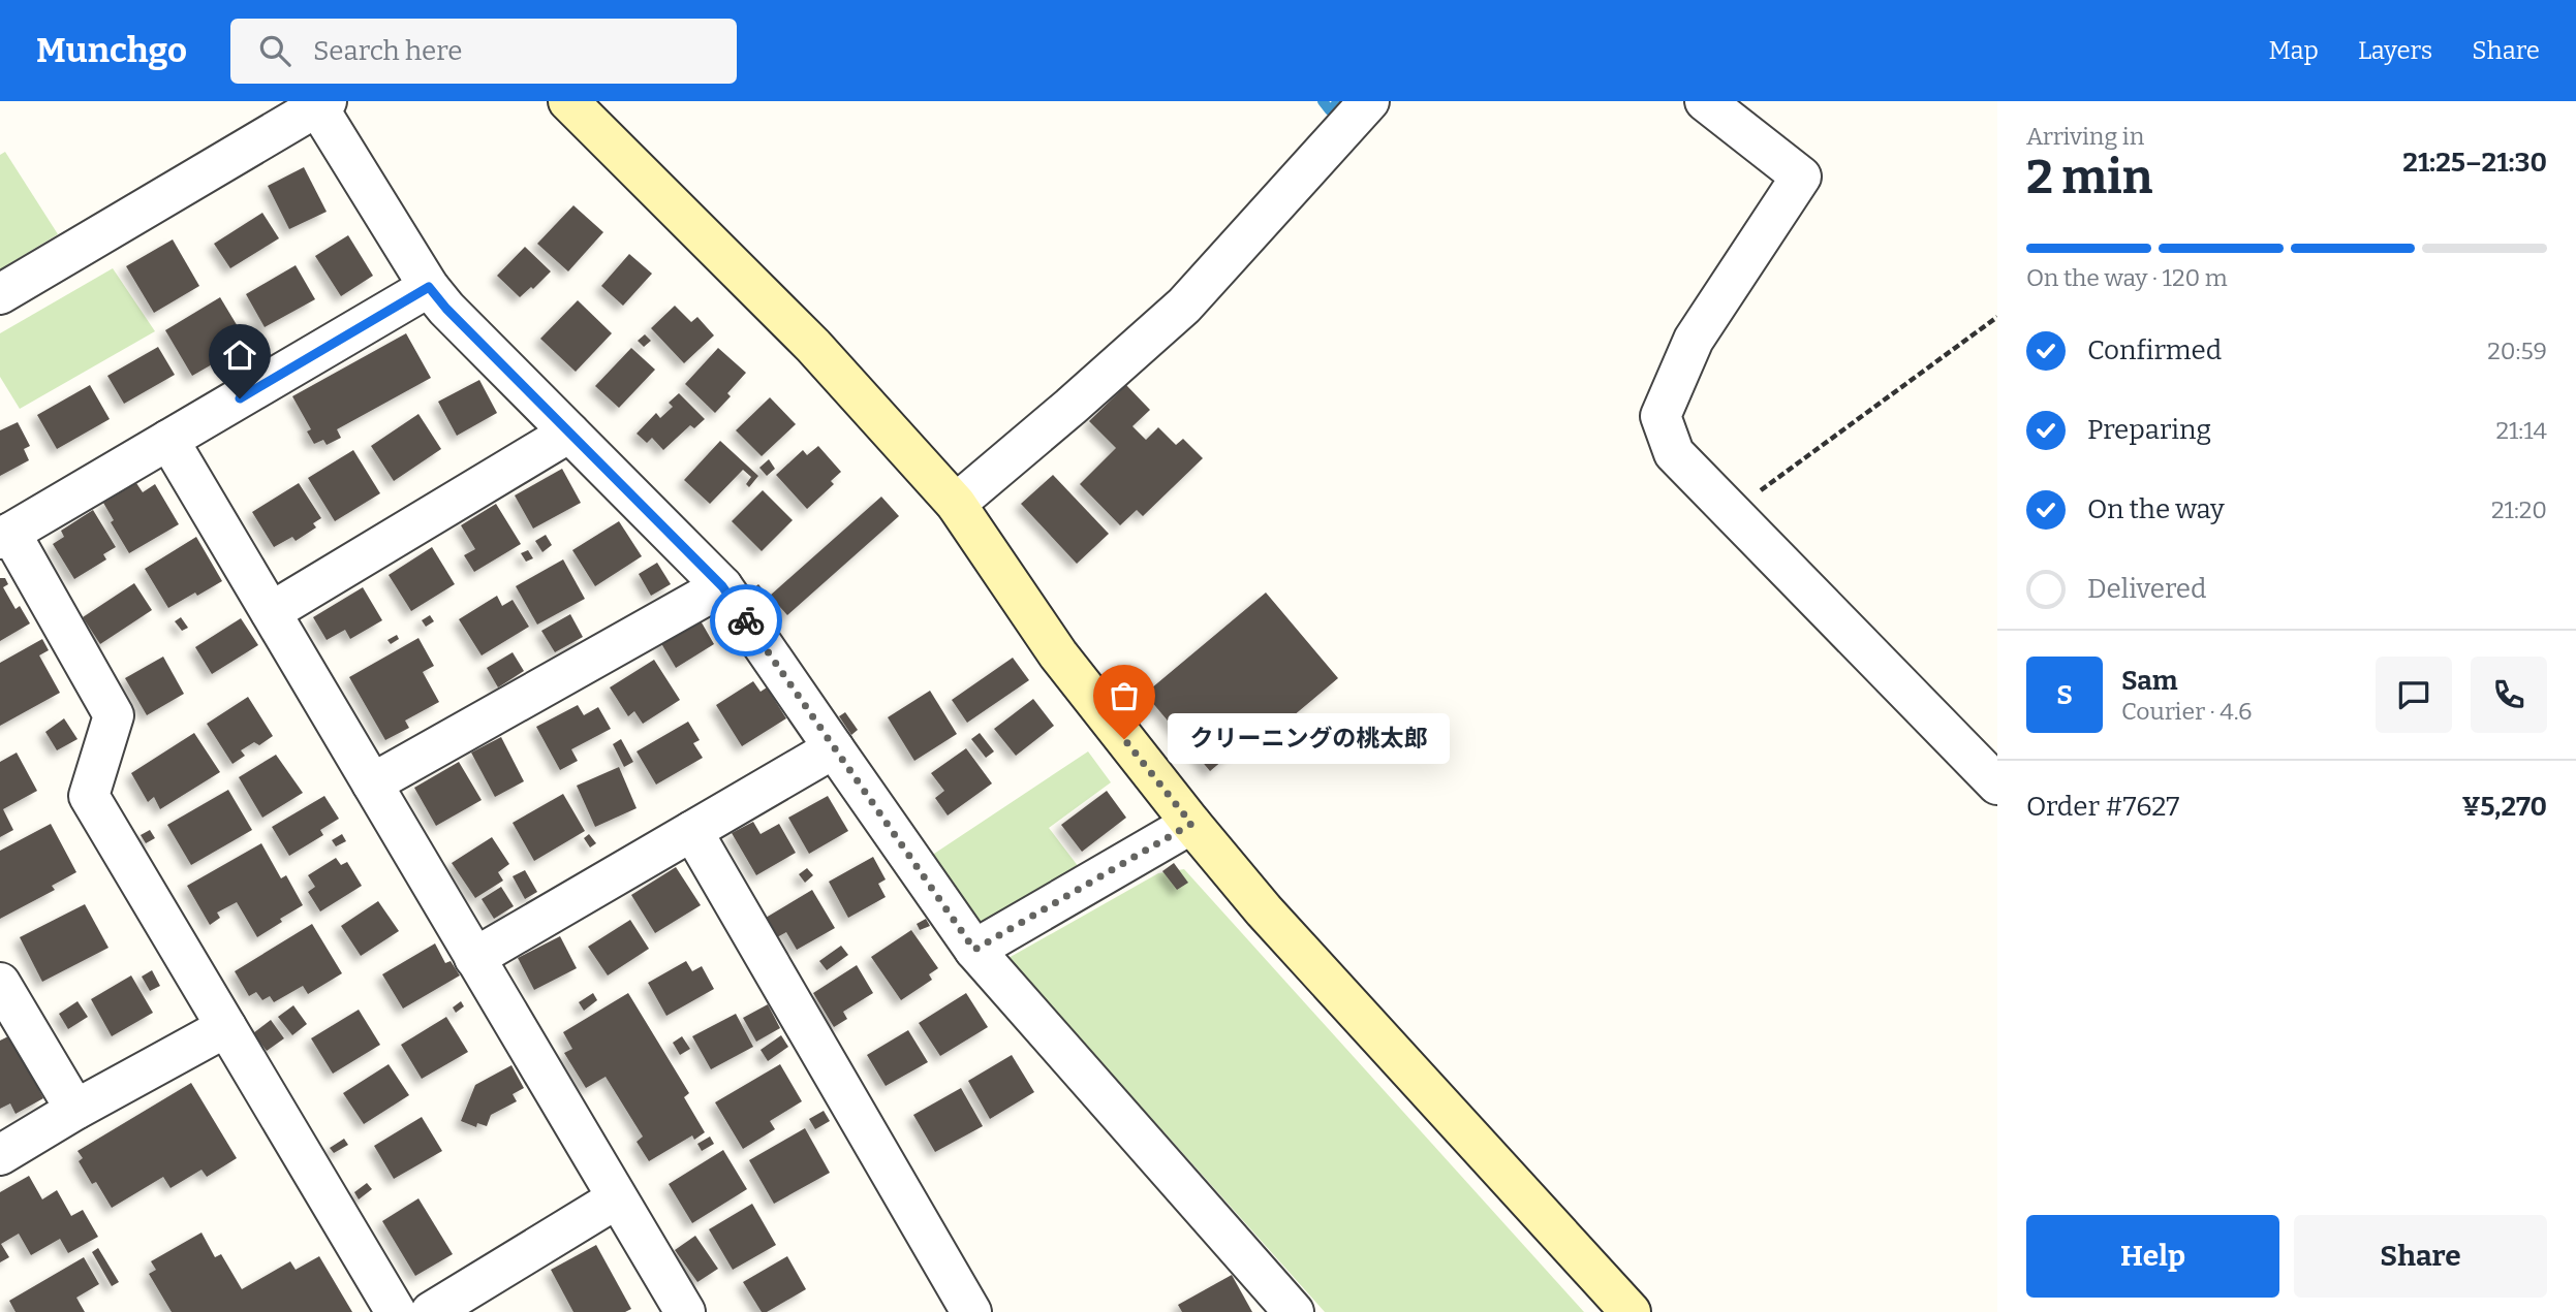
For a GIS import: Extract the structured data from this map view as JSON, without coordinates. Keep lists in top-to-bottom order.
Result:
{
  "places": ["クリーニングの桃太郎"],
  "page": {
    "header": "Munchgo",
    "search": "Search here",
    "nav": ["Map", "Layers", "Share"],
    "heading": ["2 min", "Arriving in", "21:25–21:30"],
    "panel": [
      "Sam",
      "Courier · 4.6",
      "Order #7627",
      "¥5,270"
    ],
    "bar": "On the way · 120 m",
    "list": [
      ["Confirmed", "20:59"],
      ["Preparing", "21:14"],
      ["On the way", "21:20"],
      "Delivered"
    ],
    "round": "S",
    "bubble": "クリーニングの桃太郎",
    "buttons": ["Help", "Share"]
  }
}
